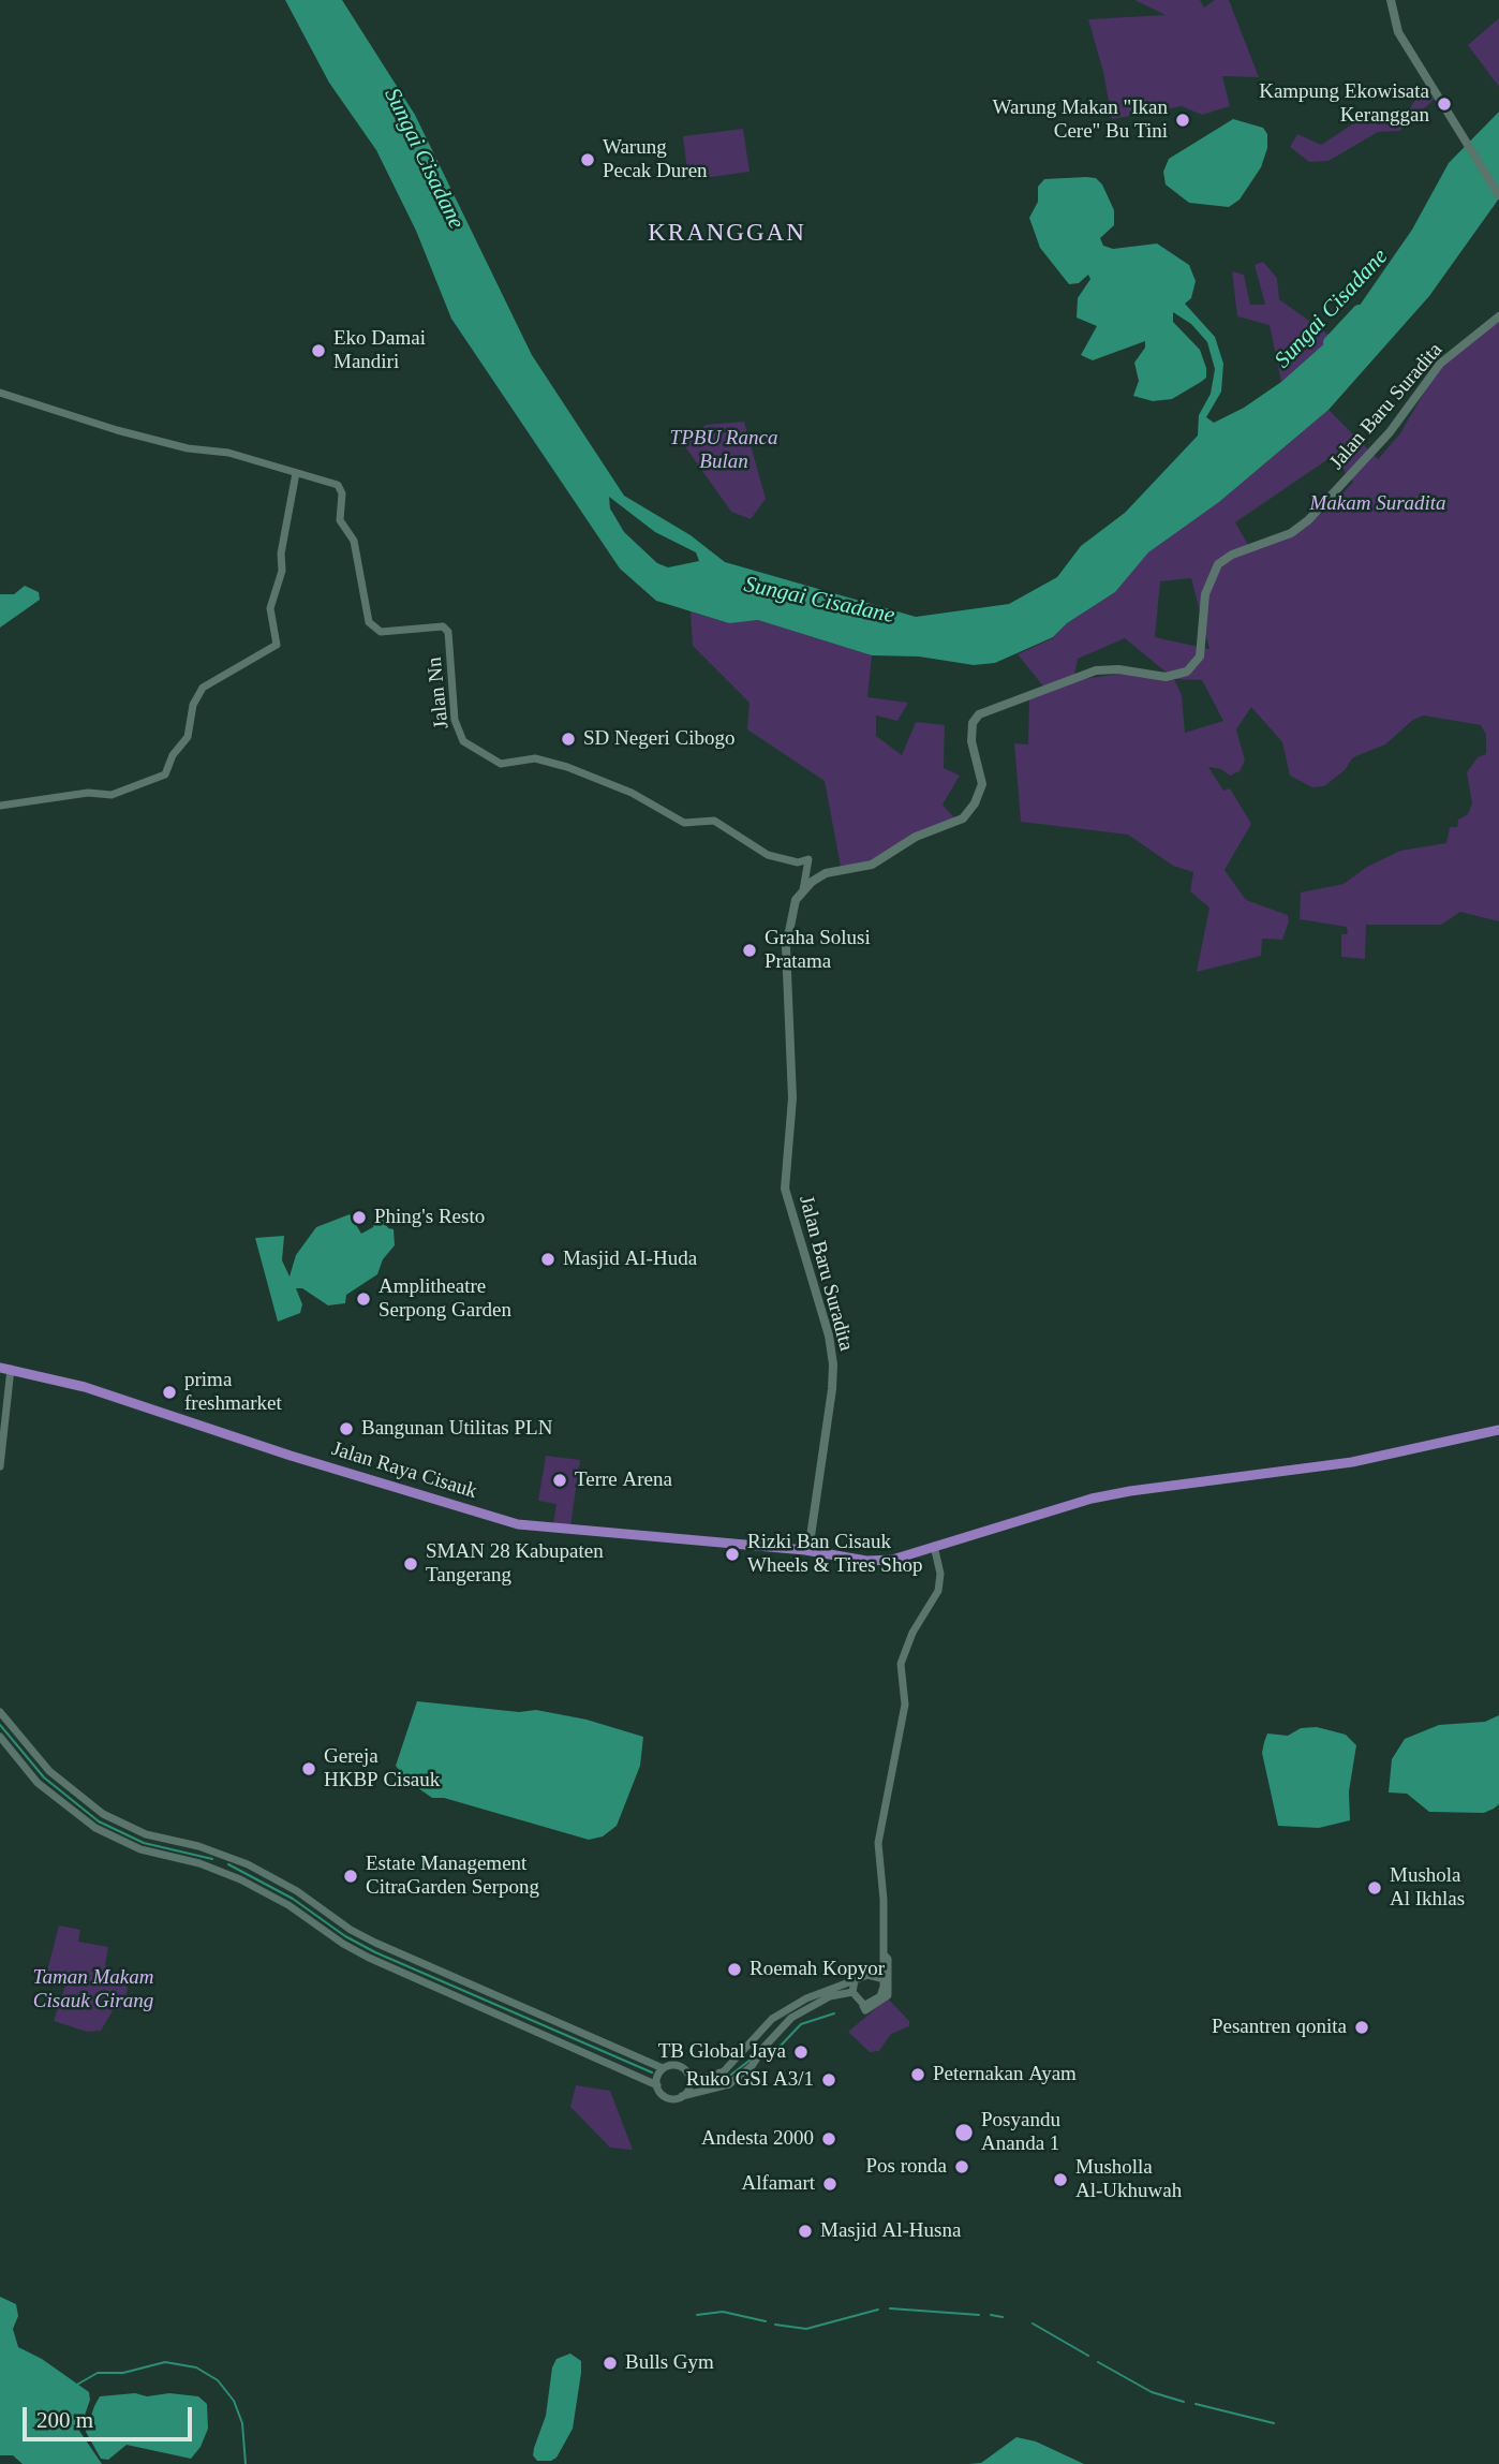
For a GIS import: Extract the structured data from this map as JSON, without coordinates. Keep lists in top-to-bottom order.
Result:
{
  "streets": {
    "main road": ["Jalan Baru Suradita", "Jalan Raya Cisauk"],
    "street": ["Jalan Nn"]
  },
  "crossings": [
    ["Jalan Baru Suradita", "Jalan Nn"],
    ["Jalan Baru Suradita", "Jalan Raya Cisauk"]
  ],
  "districts": ["KRANGGAN"],
  "water": ["Sungai Cisadane"],
  "parks": ["TPBU Ranca Bulan", "Makam Suradita", "Taman Makam Cisauk Girang"],
  "places": [
    "Kampung Ekowisata Keranggan",
    "Warung Makan \"Ikan Cere\" Bu Tini",
    "Warung Pecak Duren",
    "Eko Damai Mandiri",
    "SD Negeri Cibogo",
    "Graha Solusi Pratama",
    "Phing's Resto",
    "Masjid AI-Huda",
    "Amplitheatre Serpong Garden",
    "prima freshmarket",
    "Bangunan Utilitas PLN",
    "Terre Arena",
    "Rizki Ban Cisauk Wheels & Tires Shop",
    "SMAN 28 Kabupaten Tangerang",
    "Gereja HKBP Cisauk",
    "Estate Management CitraGarden Serpong",
    "Mushola Al Ikhlas",
    "Roemah Kopyor",
    "Pesantren qonita",
    "TB Global Jaya",
    "Peternakan Ayam",
    "Ruko GSI A3/1",
    "Posyandu Ananda 1",
    "Andesta 2000",
    "Pos ronda",
    "Musholla Al-Ukhuwah",
    "Alfamart",
    "Masjid Al-Husna",
    "Bulls Gym"
  ],
  "scale_bar": "200 m"
}
